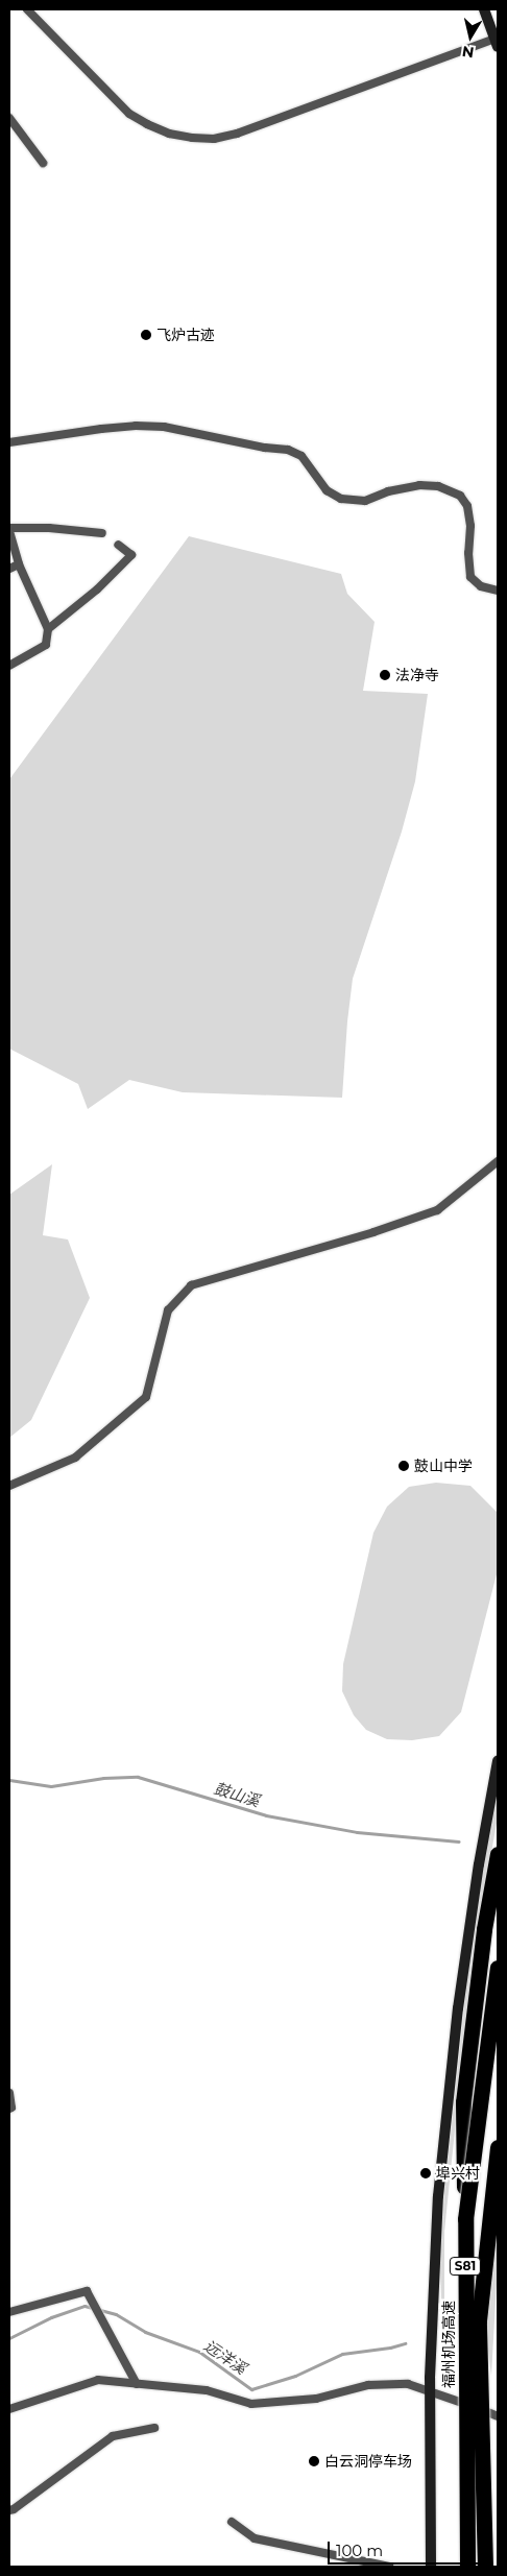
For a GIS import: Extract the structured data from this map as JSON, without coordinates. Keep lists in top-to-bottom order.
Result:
{
  "streets": {
    "highway": ["S81", "福州机场高速"]
  },
  "water": ["鼓山溪", "远洋溪"],
  "places": [
    "飞炉古迹",
    "法净寺",
    "鼓山中学",
    "埠兴村",
    "白云洞停车场"
  ],
  "scale_bar": "100 m",
  "north": "bottom"
}
